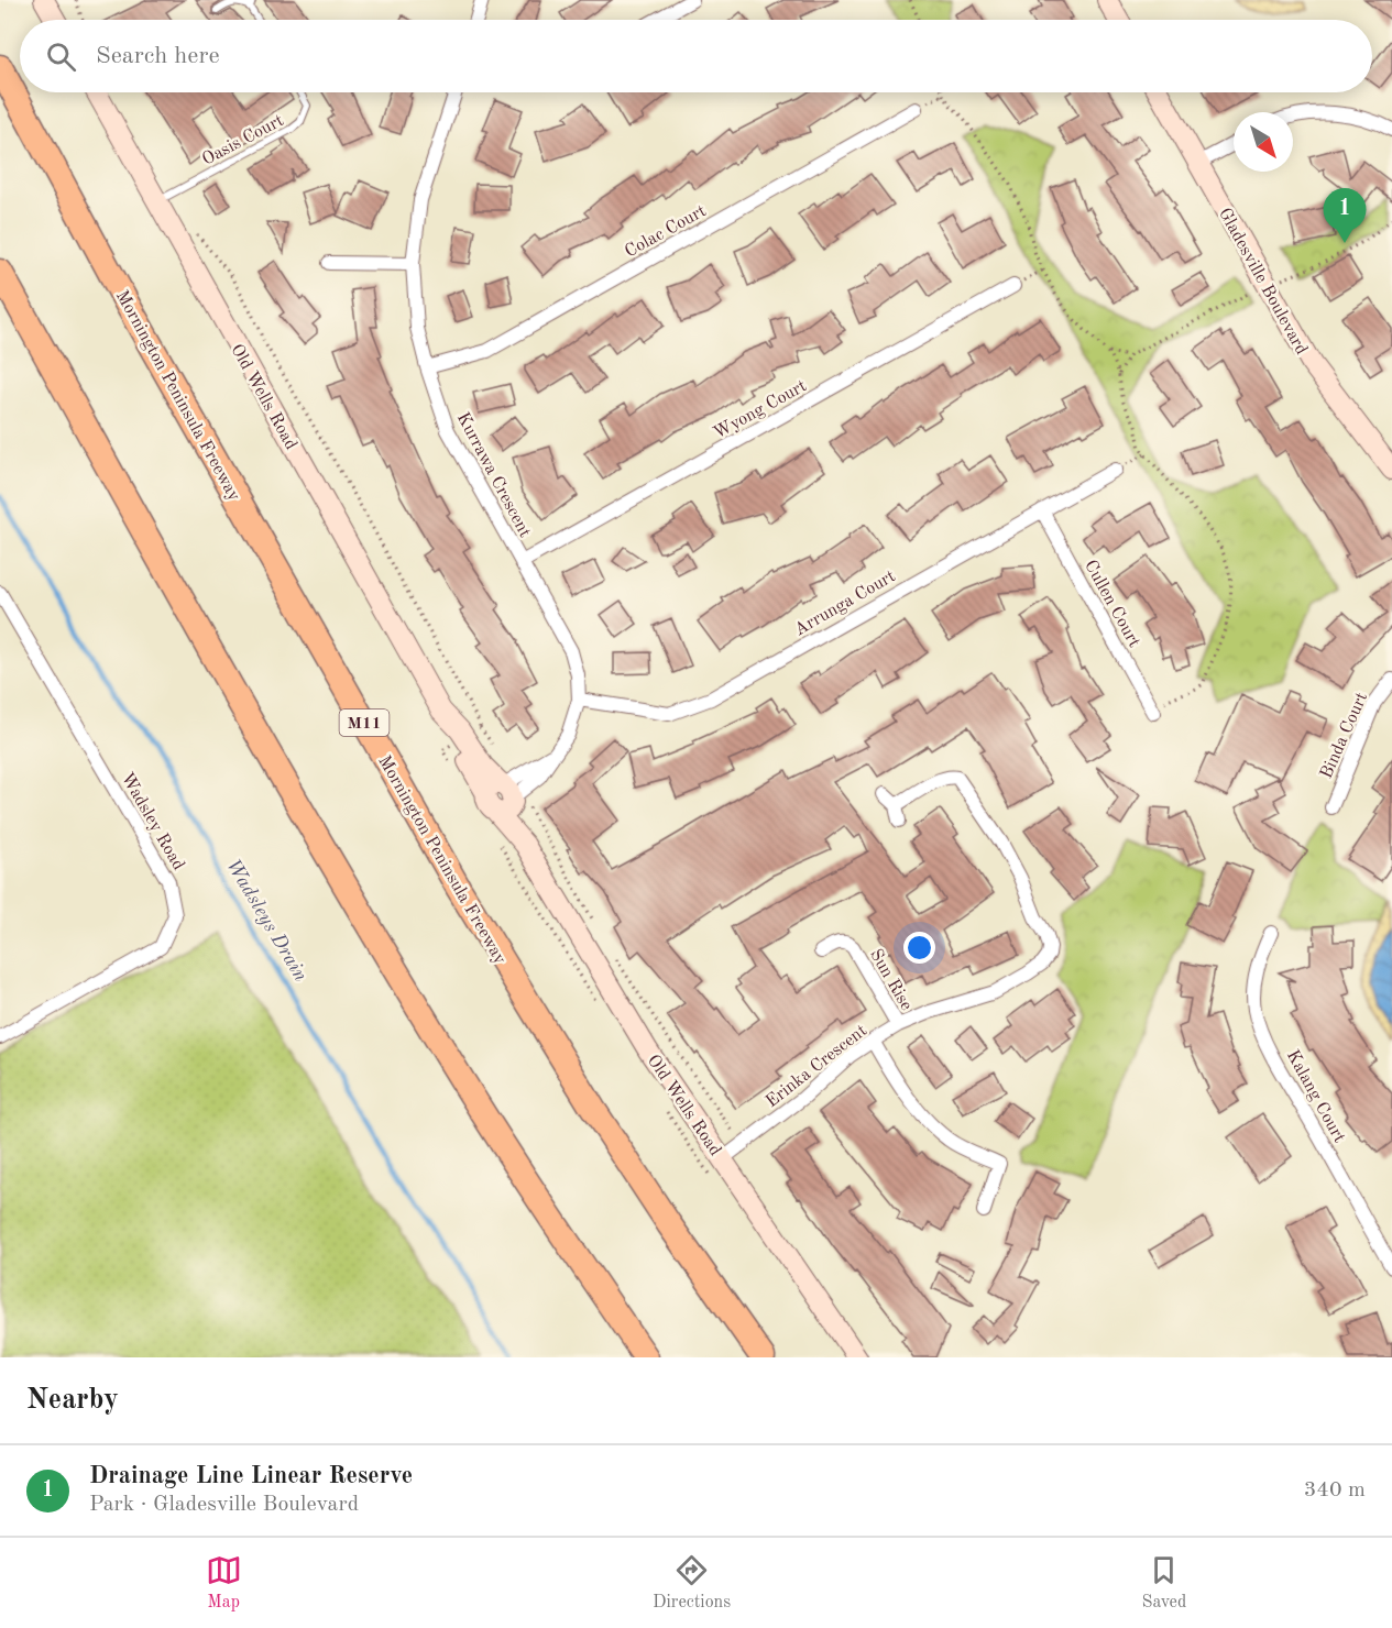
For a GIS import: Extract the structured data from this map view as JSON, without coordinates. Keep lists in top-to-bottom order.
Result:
{
  "streets": {
    "highway": ["Mornington Peninsula Freeway", "M11"],
    "street": [
      "Colac Court",
      "Gladesville Boulevard",
      "Old Wells Road",
      "Wyong Court",
      "Kurrawa Crescent",
      "Arrunga Court",
      "Cullen Court",
      "Binda Court",
      "Wadsley Road",
      "Sun Rise",
      "Erinka Crescent",
      "Kalang Court"
    ],
    "lane": ["Oasis Court"]
  },
  "crossings": [
    ["Oasis Court", "Old Wells Road"],
    ["Colac Court", "Kurrawa Crescent"],
    ["Old Wells Road", "Kurrawa Crescent"],
    ["Old Wells Road", "Erinka Crescent"],
    ["Wyong Court", "Kurrawa Crescent"],
    ["Kurrawa Crescent", "Arrunga Court"],
    ["Arrunga Court", "Cullen Court"],
    ["Sun Rise", "Erinka Crescent"]
  ],
  "water": ["Wadsleys Drain"],
  "north": "bottom right",
  "page": {
    "search": "Search here",
    "pins": "1",
    "heading": "Nearby",
    "list": [
      {
        "mark": "1",
        "name": "Drainage Line Linear Reserve",
        "note": "Park · Gladesville Boulevard",
        "value": "340 m"
      }
    ],
    "nav": ["Map", "Directions", "Saved"]
  }
}
